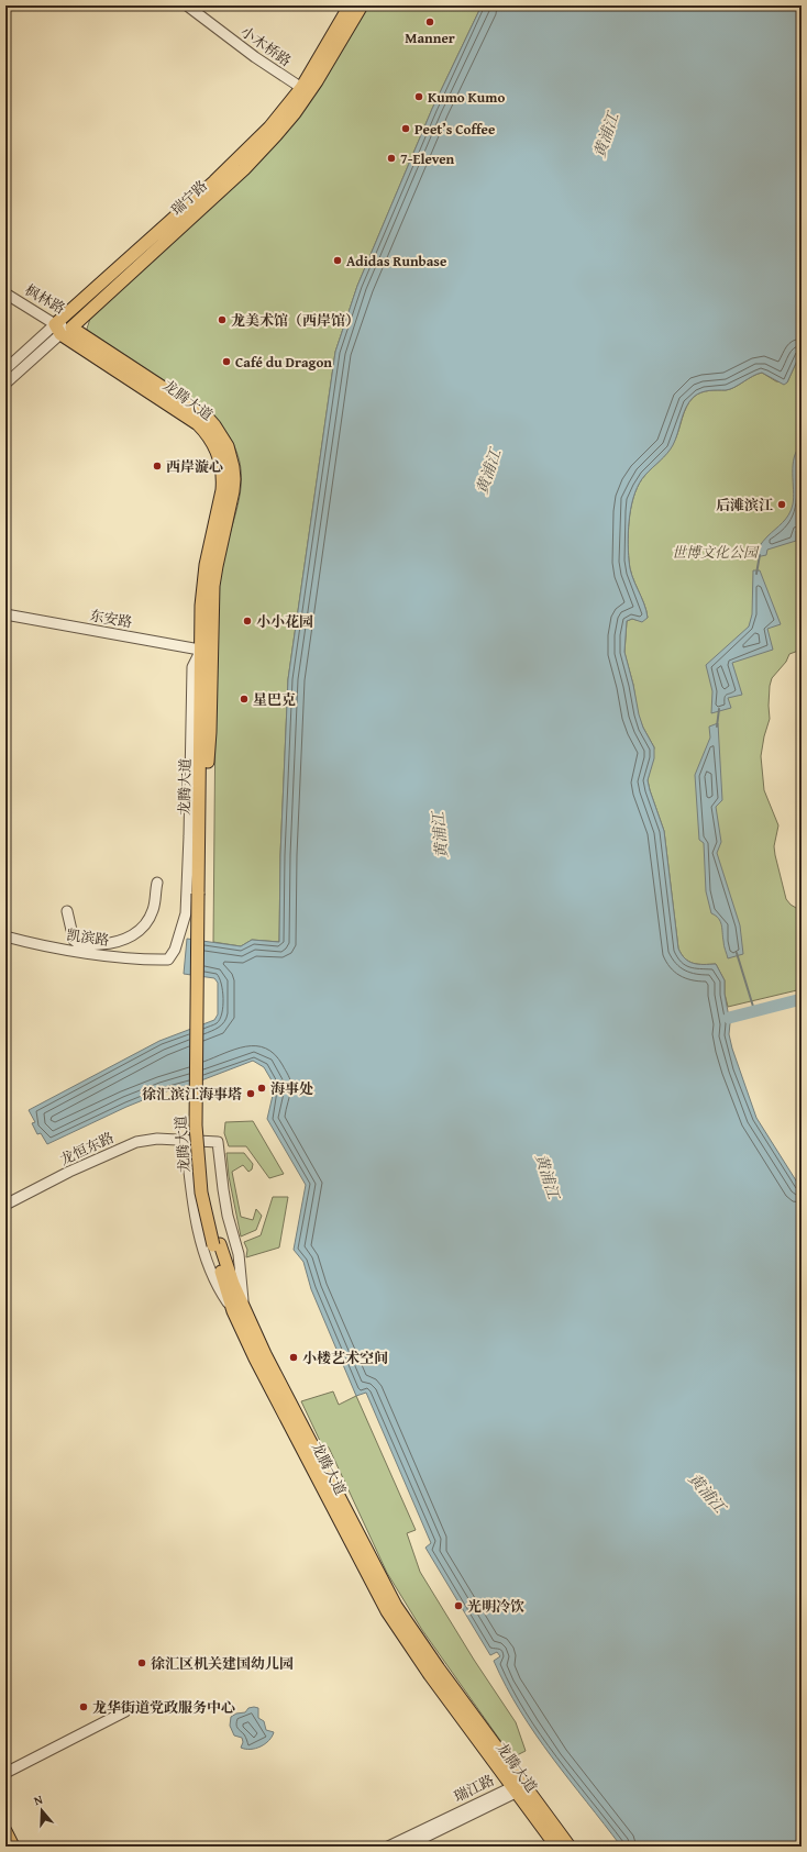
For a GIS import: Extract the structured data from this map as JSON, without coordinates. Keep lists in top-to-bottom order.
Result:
{
  "streets": {
    "main road": ["瑞宁路", "龙腾大道"],
    "street": [
      "小木桥路",
      "枫林路",
      "东安路",
      "凯滨路",
      "龙恒东路",
      "瑞江路"
    ]
  },
  "crossings": [
    ["小木桥路", "瑞宁路"],
    ["瑞宁路", "枫林路"],
    ["瑞宁路", "龙腾大道"],
    ["枫林路", "龙腾大道"],
    ["龙腾大道", "东安路"],
    ["龙腾大道", "凯滨路"],
    ["龙腾大道", "龙恒东路"],
    ["龙腾大道", "瑞江路"],
    ["东安路", "凯滨路"]
  ],
  "water": ["黄浦江"],
  "parks": ["世博文化公园"],
  "places": [
    "Manner",
    "Kumo Kumo",
    "Peet’s Coffee",
    "7-Eleven",
    "Adidas Runbase",
    "龙美术馆（西岸馆）",
    "Café du Dragon",
    "西岸漩心",
    "后滩滨江",
    "小小花园",
    "星巴克",
    "海事处",
    "徐汇滨江海事塔",
    "小楼艺术空间",
    "光明冷饮",
    "徐汇区机关建国幼儿园",
    "龙华街道党政服务中心"
  ],
  "north": "top"
}
